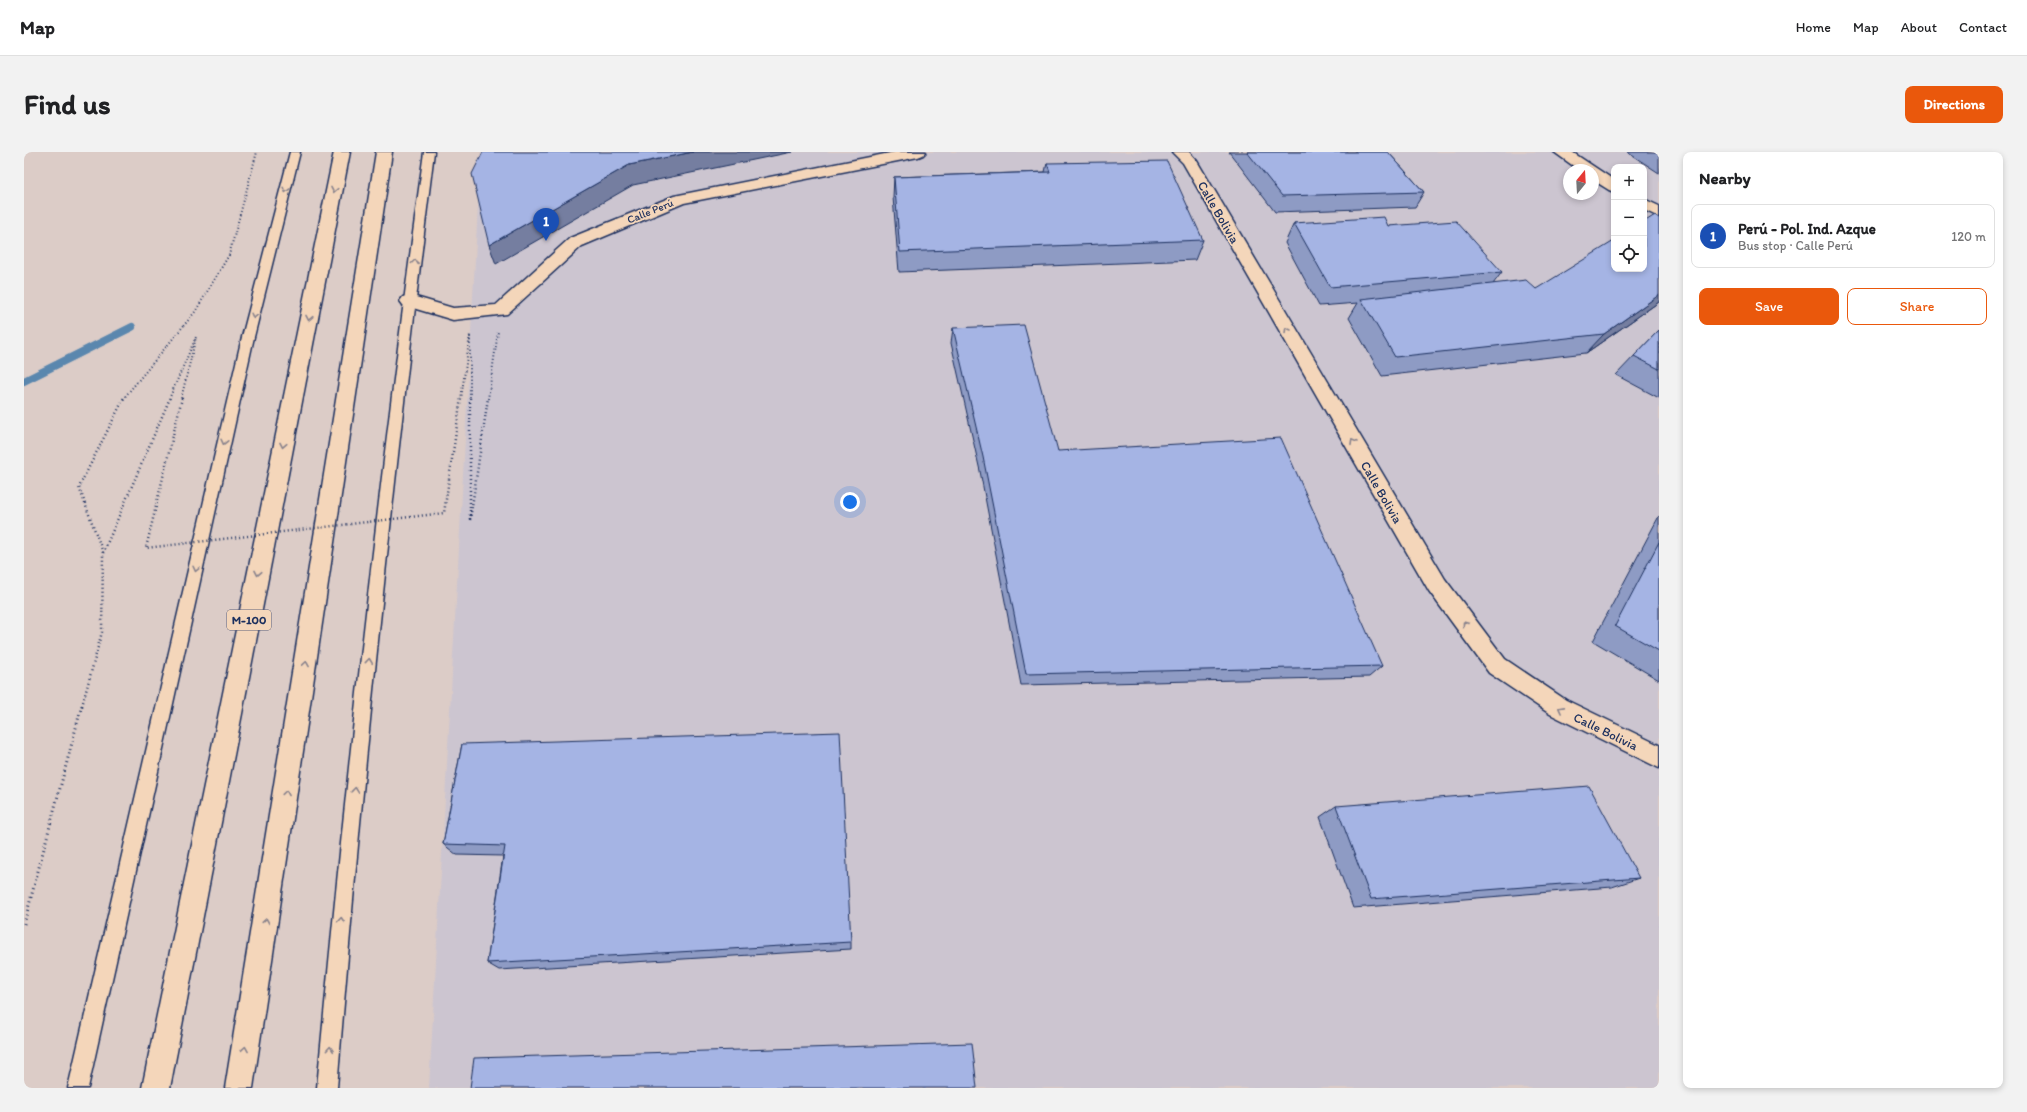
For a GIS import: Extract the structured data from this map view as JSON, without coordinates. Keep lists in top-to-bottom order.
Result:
{
  "streets": {
    "main road": ["Calle Perú", "Calle Bolivia", "M-100"]
  },
  "one_way": ["Calle Bolivia"],
  "north": "top",
  "page": {
    "header": "Map",
    "nav": [
      "Home",
      "Map",
      "About",
      "Contact"
    ],
    "buttons": [
      "Directions",
      ["Save", "Share"]
    ],
    "title": "Find us",
    "heading": "Nearby",
    "map_buttons": ["+", "−"],
    "list": [
      {
        "mark": "1",
        "name": "Perú - Pol. Ind. Azque",
        "note": "Bus stop · Calle Perú",
        "value": "120 m"
      }
    ],
    "pins": "1"
  }
}
